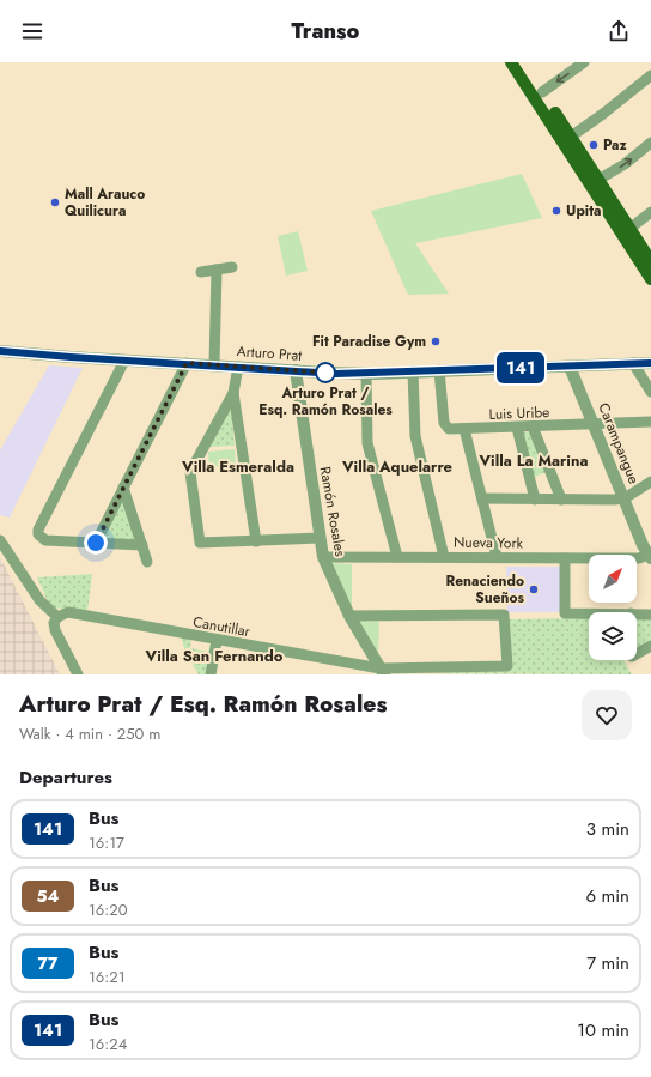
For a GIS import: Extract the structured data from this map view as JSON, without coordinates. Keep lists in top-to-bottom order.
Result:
{
  "streets": {
    "street": [
      "Arturo Prat",
      "Luis Uribe",
      "Carampangue",
      "Ramón Rosales",
      "Nueva York",
      "Canutillar"
    ]
  },
  "crossings": [
    ["Arturo Prat", "Luis Uribe"],
    ["Arturo Prat", "Carampangue"],
    ["Arturo Prat", "Ramón Rosales"],
    ["Luis Uribe", "Carampangue"],
    ["Carampangue", "Nueva York"],
    ["Ramón Rosales", "Nueva York"],
    ["Ramón Rosales", "Canutillar"]
  ],
  "districts": [
    "Villa La Marina",
    "Villa Esmeralda",
    "Villa Aquelarre",
    "Villa San Fernando"
  ],
  "places": [
    "Paz",
    "Mall Arauco Quilicura",
    "Upita",
    "Fit Paradise Gym",
    "Arturo Prat / Esq. Ramón Rosales",
    "Renaciendo Sueños"
  ],
  "lines": ["bus line 141"],
  "north": "top right",
  "page": {
    "header": "Transo",
    "on_map": "141",
    "heading": [
      ["Arturo Prat / Esq. Ramón Rosales", "Walk · 4 min · 250 m"],
      "Departures"
    ],
    "list": [
      {
        "mark": "141",
        "name": "Bus",
        "note": "16:17",
        "value": "3 min"
      },
      {
        "mark": "54",
        "name": "Bus",
        "note": "16:20",
        "value": "6 min"
      },
      {
        "mark": "77",
        "name": "Bus",
        "note": "16:21",
        "value": "7 min"
      },
      {
        "mark": "141",
        "name": "Bus",
        "note": "16:24",
        "value": "10 min"
      }
    ]
  }
}
